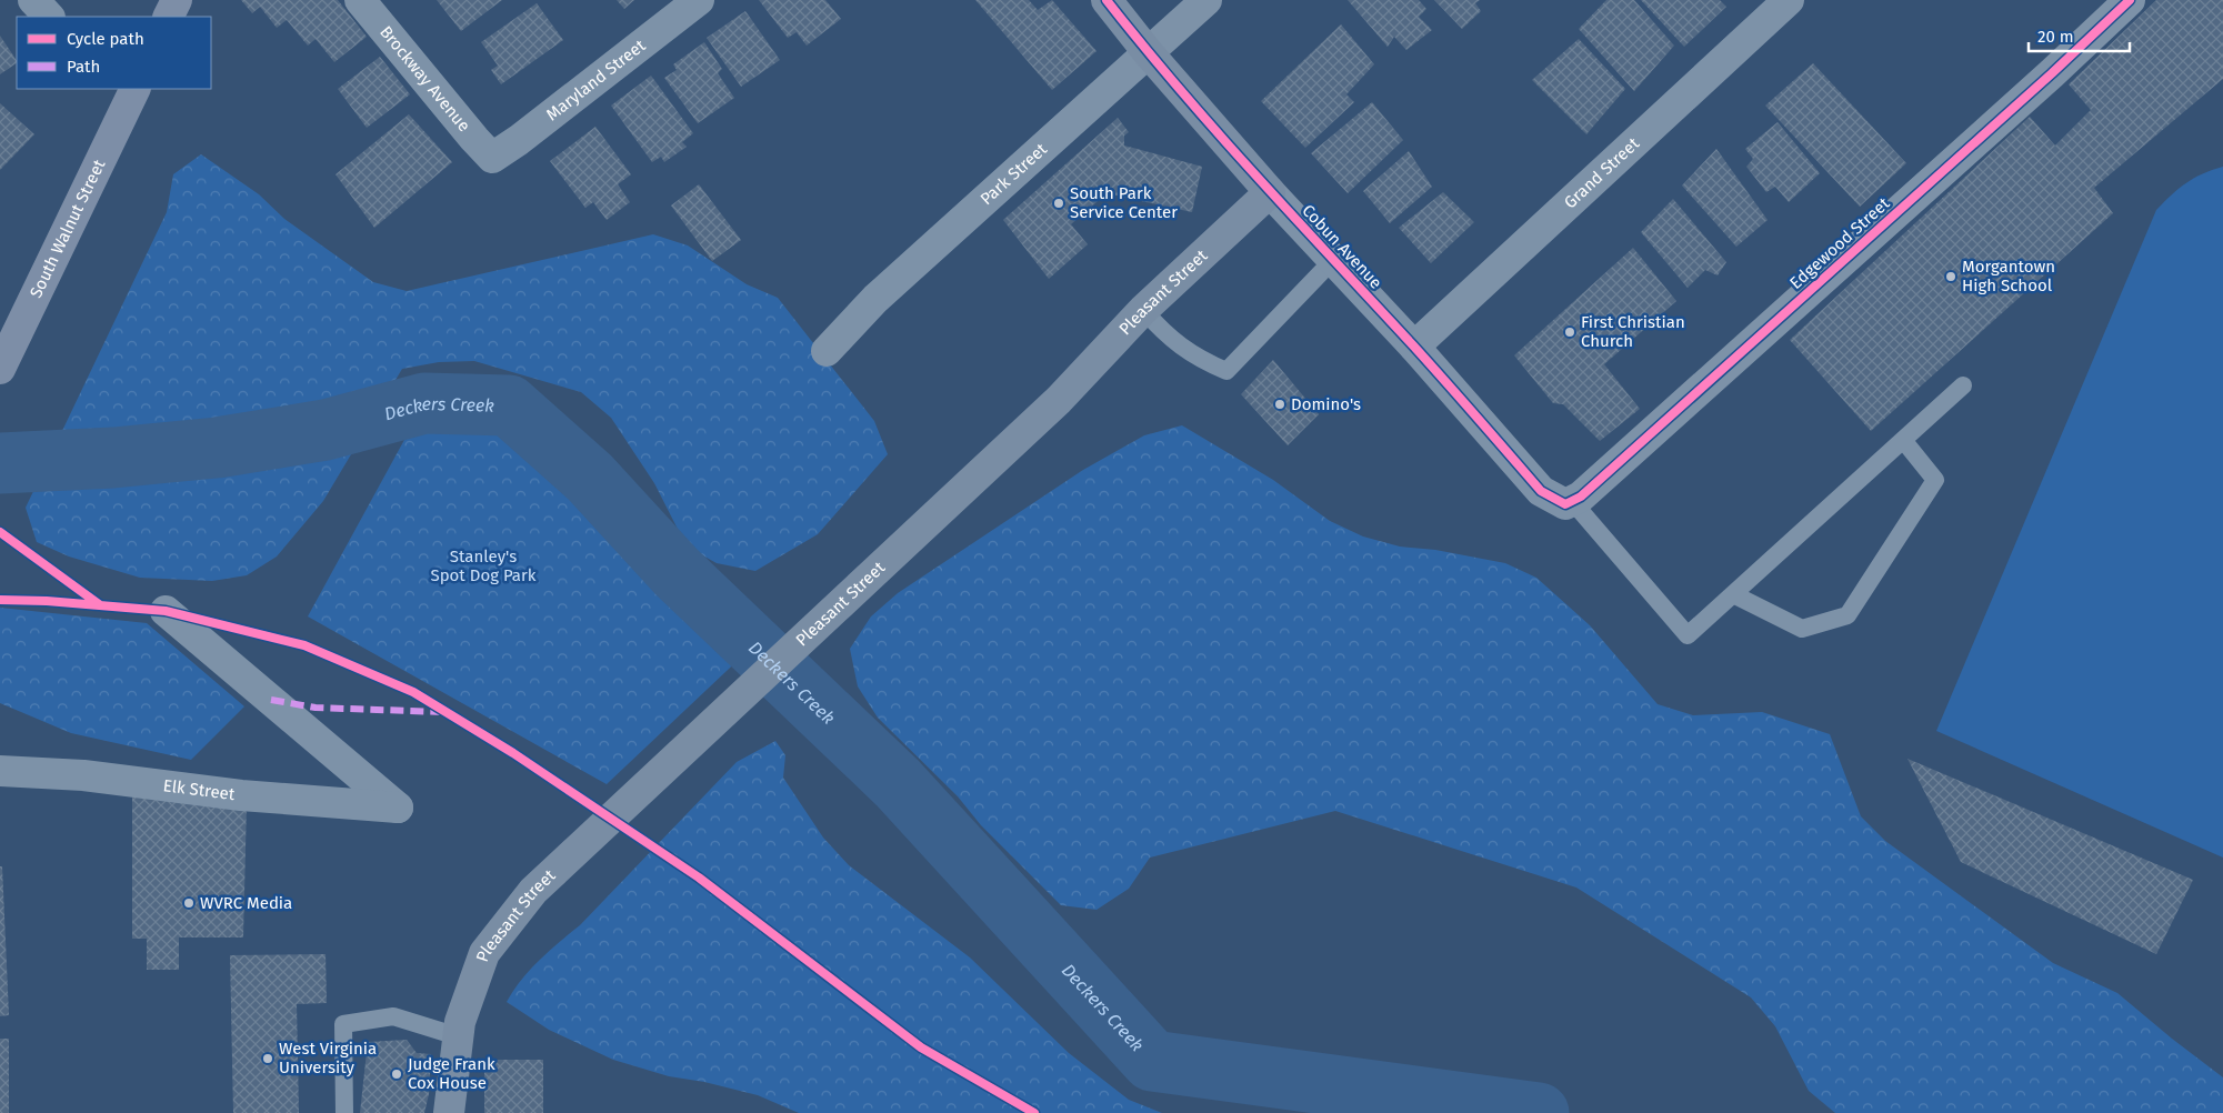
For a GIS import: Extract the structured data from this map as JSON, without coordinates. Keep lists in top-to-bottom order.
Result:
{
  "streets": {
    "main road": ["South Walnut Street"],
    "street": [
      "Brockway Avenue",
      "Maryland Street",
      "Park Street",
      "Grand Street",
      "Edgewood Street",
      "Cobun Avenue",
      "Pleasant Street",
      "Elk Street"
    ]
  },
  "crossings": [
    ["Brockway Avenue", "Maryland Street"],
    ["Park Street", "Cobun Avenue"],
    ["Grand Street", "Cobun Avenue"],
    ["Edgewood Street", "Cobun Avenue"],
    ["Cobun Avenue", "Pleasant Street"]
  ],
  "water": ["Deckers Creek"],
  "parks": ["Stanley's Spot Dog Park"],
  "places": [
    "South Park Service Center",
    "Morgantown High School",
    "First Christian Church",
    "Domino's",
    "WVRC Media",
    "West Virginia University",
    "Judge Frank Cox House"
  ],
  "legend": ["Cycle path", "Path"],
  "scale_bar": "20 m"
}
